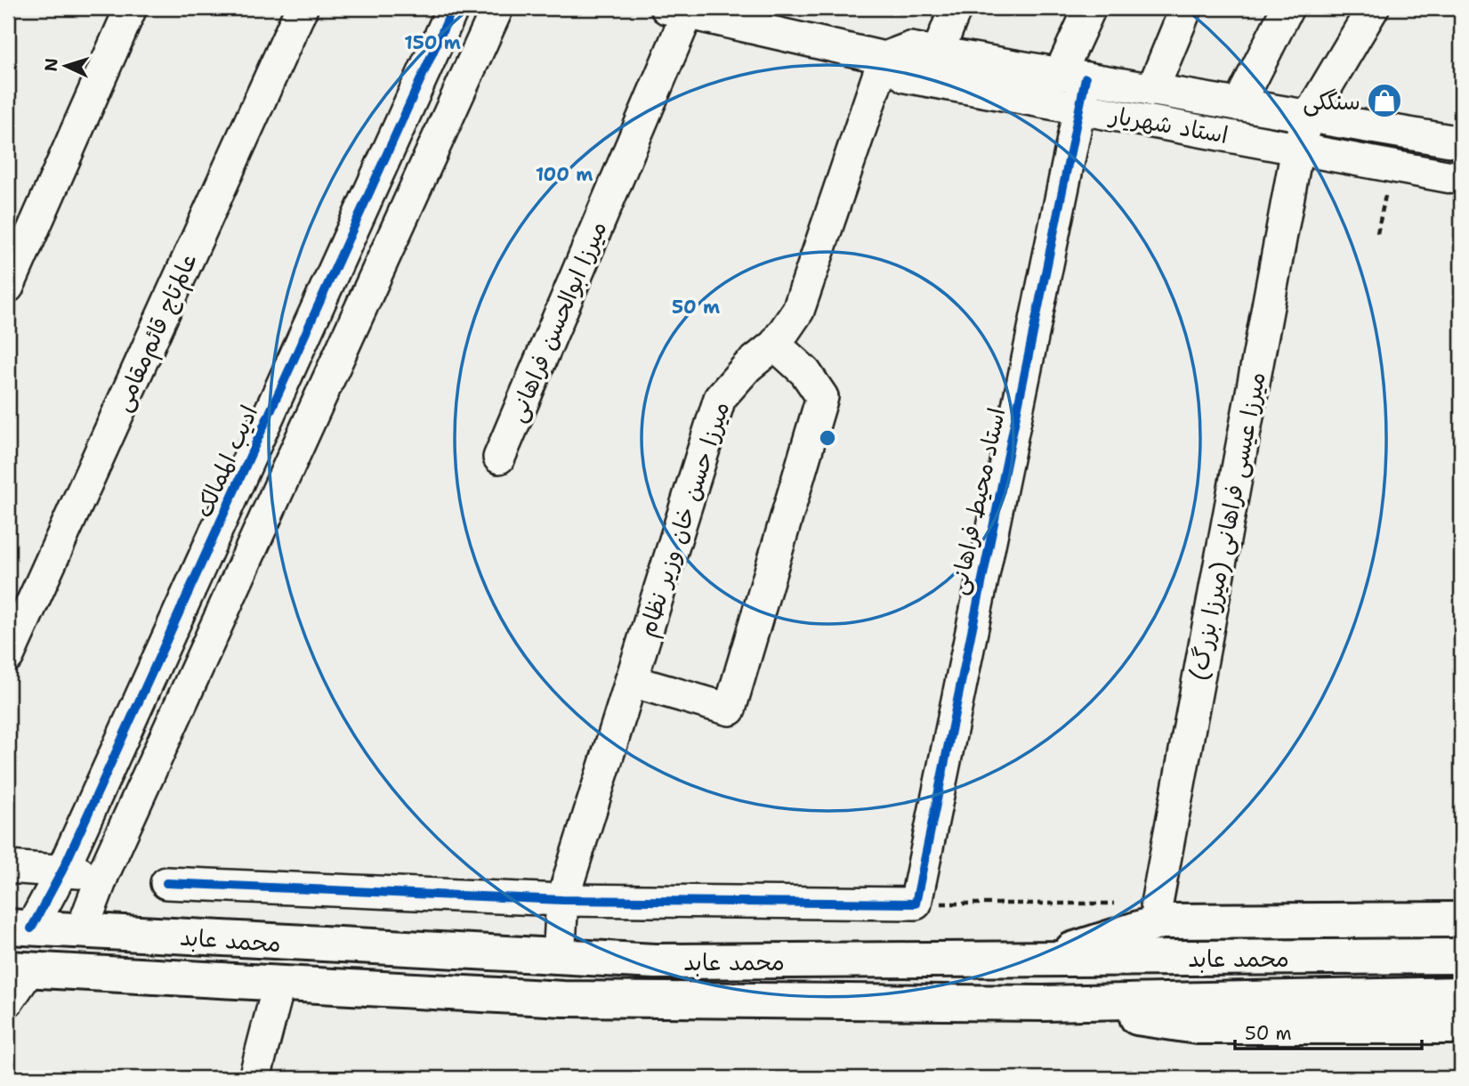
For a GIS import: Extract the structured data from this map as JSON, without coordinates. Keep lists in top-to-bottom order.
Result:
{
  "streets": {
    "main road": ["محمد عابد"],
    "street": [
      "استاد شهریار",
      "میرزا ابوالحسن فراهانی",
      "عالم‌تاج قائم‌مقامی",
      "ادیب الممالک",
      "استاد محیط فراهانی",
      "میرزا حسن خان وزیر نظام",
      "میرزا عیسی فراهانی (میرزا بزرگ)"
    ]
  },
  "crossings": [
    ["استاد شهریار", "میرزا ابوالحسن فراهانی"],
    ["استاد شهریار", "استاد محیط فراهانی"],
    ["استاد شهریار", "میرزا حسن خان وزیر نظام"],
    ["استاد شهریار", "میرزا عیسی فراهانی (میرزا بزرگ)"],
    ["ادیب الممالک", "محمد عابد"],
    ["میرزا حسن خان وزیر نظام", "محمد عابد"]
  ],
  "places": {
    "shop": ["سنگکی"]
  },
  "scale_bar": "50 m",
  "north": "left",
  "rings": ["150 m", "100 m", "50 m"]
}
